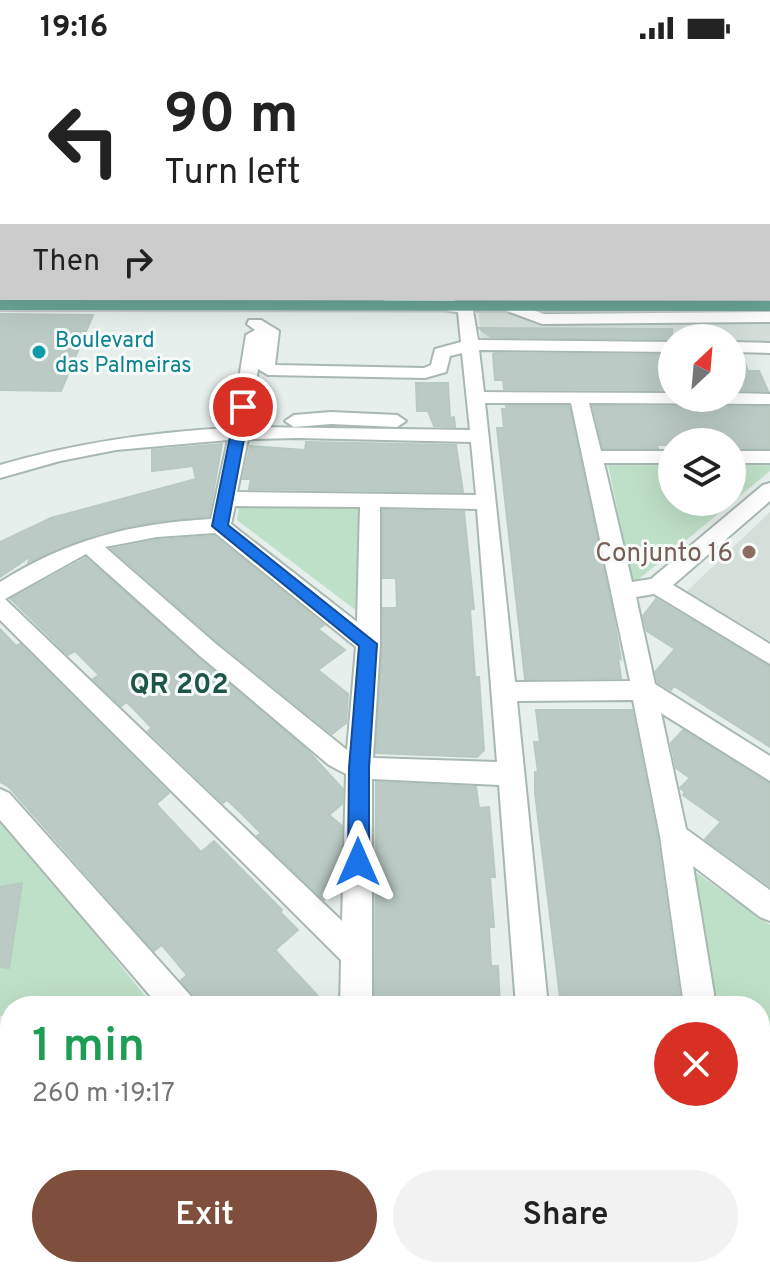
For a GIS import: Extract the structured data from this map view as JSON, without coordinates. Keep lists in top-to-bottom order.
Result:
{
  "districts": ["QR 202"],
  "places": ["Boulevard das Palmeiras", "Conjunto 16"],
  "north": "top right",
  "page": {
    "status": "19:16",
    "turn": ["90 m", "Turn left"],
    "then": "Then",
    "heading": ["1 min", "260 m · 19:17"],
    "buttons": ["Exit", "Share"]
  }
}
